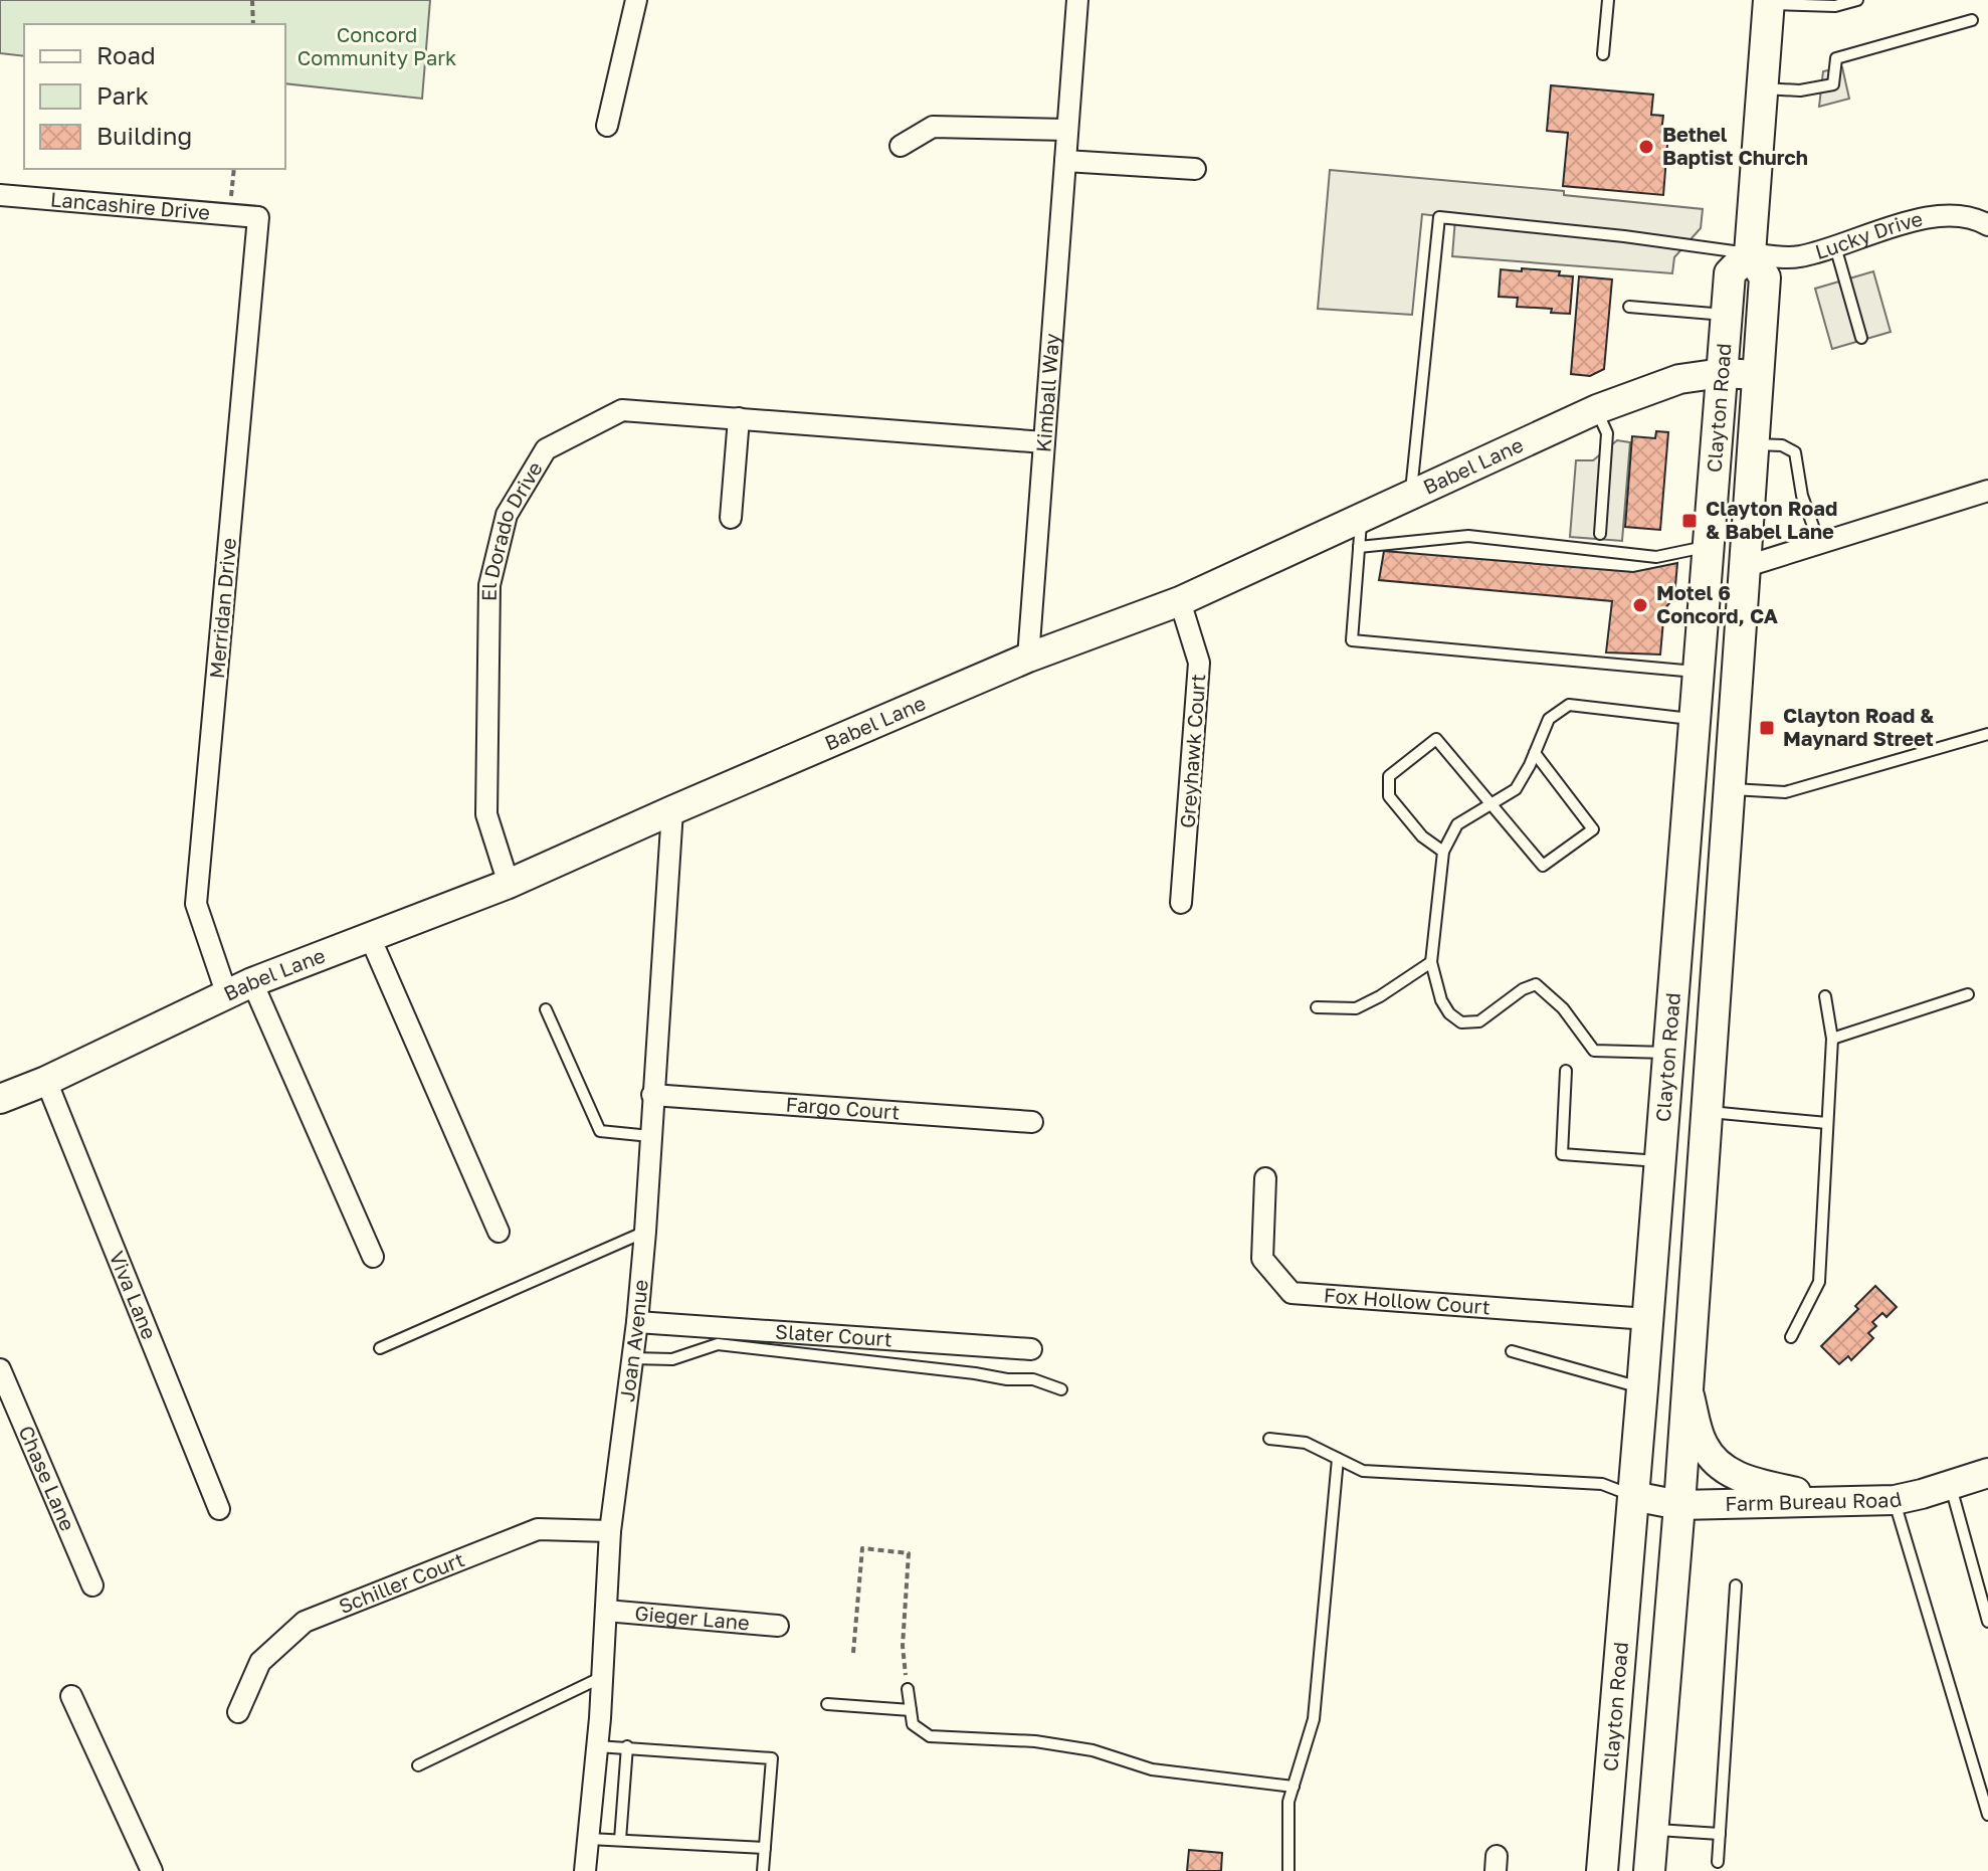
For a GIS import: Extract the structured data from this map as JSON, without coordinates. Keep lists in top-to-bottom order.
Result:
{
  "streets": {
    "main road": ["Clayton Road"],
    "street": [
      "Lancashire Drive",
      "Lucky Drive",
      "Kimball Way",
      "Babel Lane",
      "El Dorado Drive",
      "Merridan Drive",
      "Greyhawk Court",
      "Fargo Court",
      "Viva Lane",
      "Fox Hollow Court",
      "Slater Court",
      "Joan Avenue",
      "Chase Lane",
      "Farm Bureau Road",
      "Schiller Court",
      "Gieger Lane"
    ]
  },
  "crossings": [
    ["Lancashire Drive", "Merridan Drive"],
    ["Lucky Drive", "Clayton Road"],
    ["Kimball Way", "Babel Lane"],
    ["Kimball Way", "El Dorado Drive"],
    ["Clayton Road", "Babel Lane"],
    ["Clayton Road", "Fox Hollow Court"],
    ["Clayton Road", "Farm Bureau Road"],
    ["Babel Lane", "El Dorado Drive"],
    ["Babel Lane", "Merridan Drive"],
    ["Babel Lane", "Greyhawk Court"],
    ["Babel Lane", "Viva Lane"],
    ["Babel Lane", "Joan Avenue"],
    ["Fargo Court", "Joan Avenue"],
    ["Slater Court", "Joan Avenue"],
    ["Joan Avenue", "Schiller Court"],
    ["Joan Avenue", "Gieger Lane"]
  ],
  "parks": ["Concord Community Park"],
  "places": {
    "other": ["Bethel Baptist Church", "Motel 6 Concord, CA"],
    "transit": ["Clayton Road & Babel Lane", "Clayton Road & Maynard Street"]
  },
  "legend": ["Road", "Park", "Building"]
}
